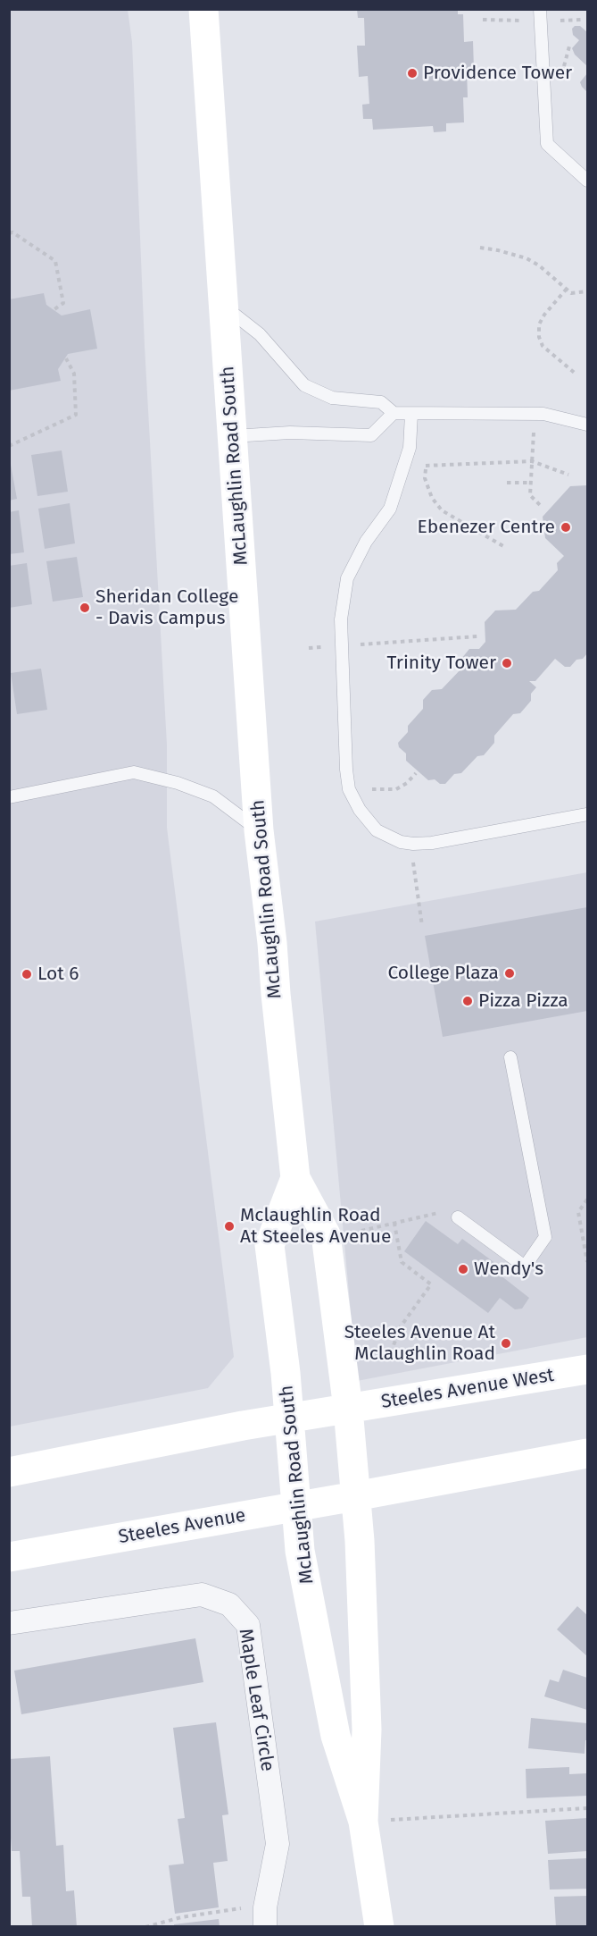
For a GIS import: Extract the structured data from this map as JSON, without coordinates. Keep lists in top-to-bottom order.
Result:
{
  "streets": {
    "main road": ["McLaughlin Road South", "Steeles Avenue West", "Steeles Avenue"],
    "street": ["Maple Leaf Circle"]
  },
  "crossings": [
    ["McLaughlin Road South", "Steeles Avenue West"],
    ["McLaughlin Road South", "Steeles Avenue"]
  ],
  "places": [
    "Providence Tower",
    "Ebenezer Centre",
    "Sheridan College - Davis Campus",
    "Trinity Tower",
    "College Plaza",
    "Lot 6",
    "Pizza Pizza",
    "Mclaughlin Road At Steeles Avenue",
    "Wendy's",
    "Steeles Avenue At Mclaughlin Road"
  ]
}
